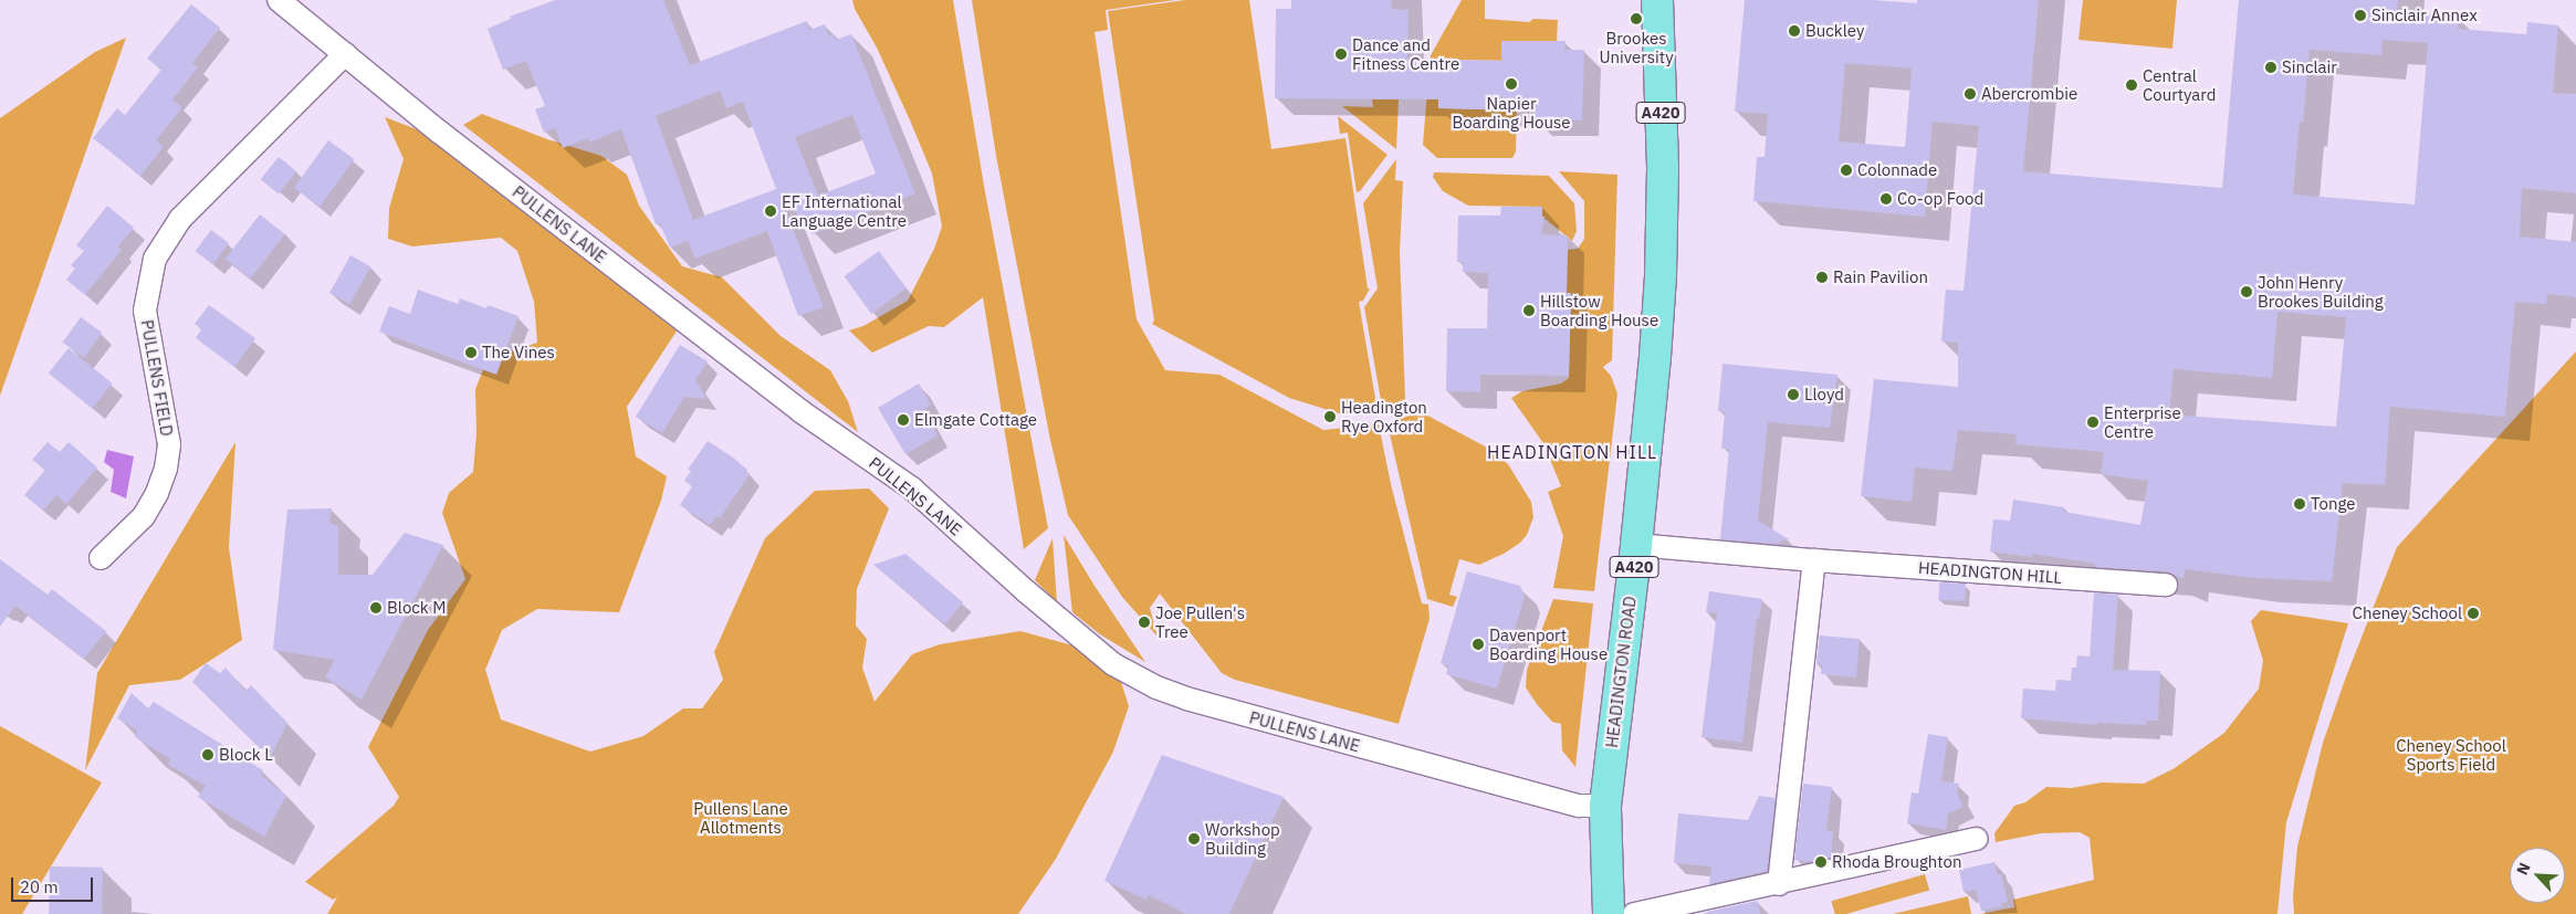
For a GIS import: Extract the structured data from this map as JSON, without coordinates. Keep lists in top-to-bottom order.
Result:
{
  "streets": {
    "main road": ["A420", "HEADINGTON ROAD"],
    "street": ["PULLENS LANE", "PULLENS FIELD", "HEADINGTON HILL"]
  },
  "crossings": [
    ["PULLENS LANE", "PULLENS FIELD"],
    ["PULLENS LANE", "HEADINGTON ROAD"],
    ["HEADINGTON HILL", "HEADINGTON ROAD"]
  ],
  "districts": ["HEADINGTON HILL"],
  "parks": ["Cheney School Sports Field", "Pullens Lane Allotments"],
  "places": [
    "Sinclair Annex",
    "Brookes University",
    "Buckley",
    "Dance and Fitness Centre",
    "Sinclair",
    "Napier Boarding House",
    "Central Courtyard",
    "Abercrombie",
    "Colonnade",
    "Co-op Food",
    "EF International Language Centre",
    "Rain Pavilion",
    "John Henry Brookes Building",
    "Hillstow Boarding House",
    "The Vines",
    "Lloyd",
    "Headington Rye Oxford",
    "Elmgate Cottage",
    "Enterprise Centre",
    "Tonge",
    "Block M",
    "Cheney School",
    "Joe Pullen's Tree",
    "Davenport Boarding House",
    "Block L",
    "Workshop Building",
    "Rhoda Broughton"
  ],
  "scale_bar": "20 m",
  "north": "top left"
}
